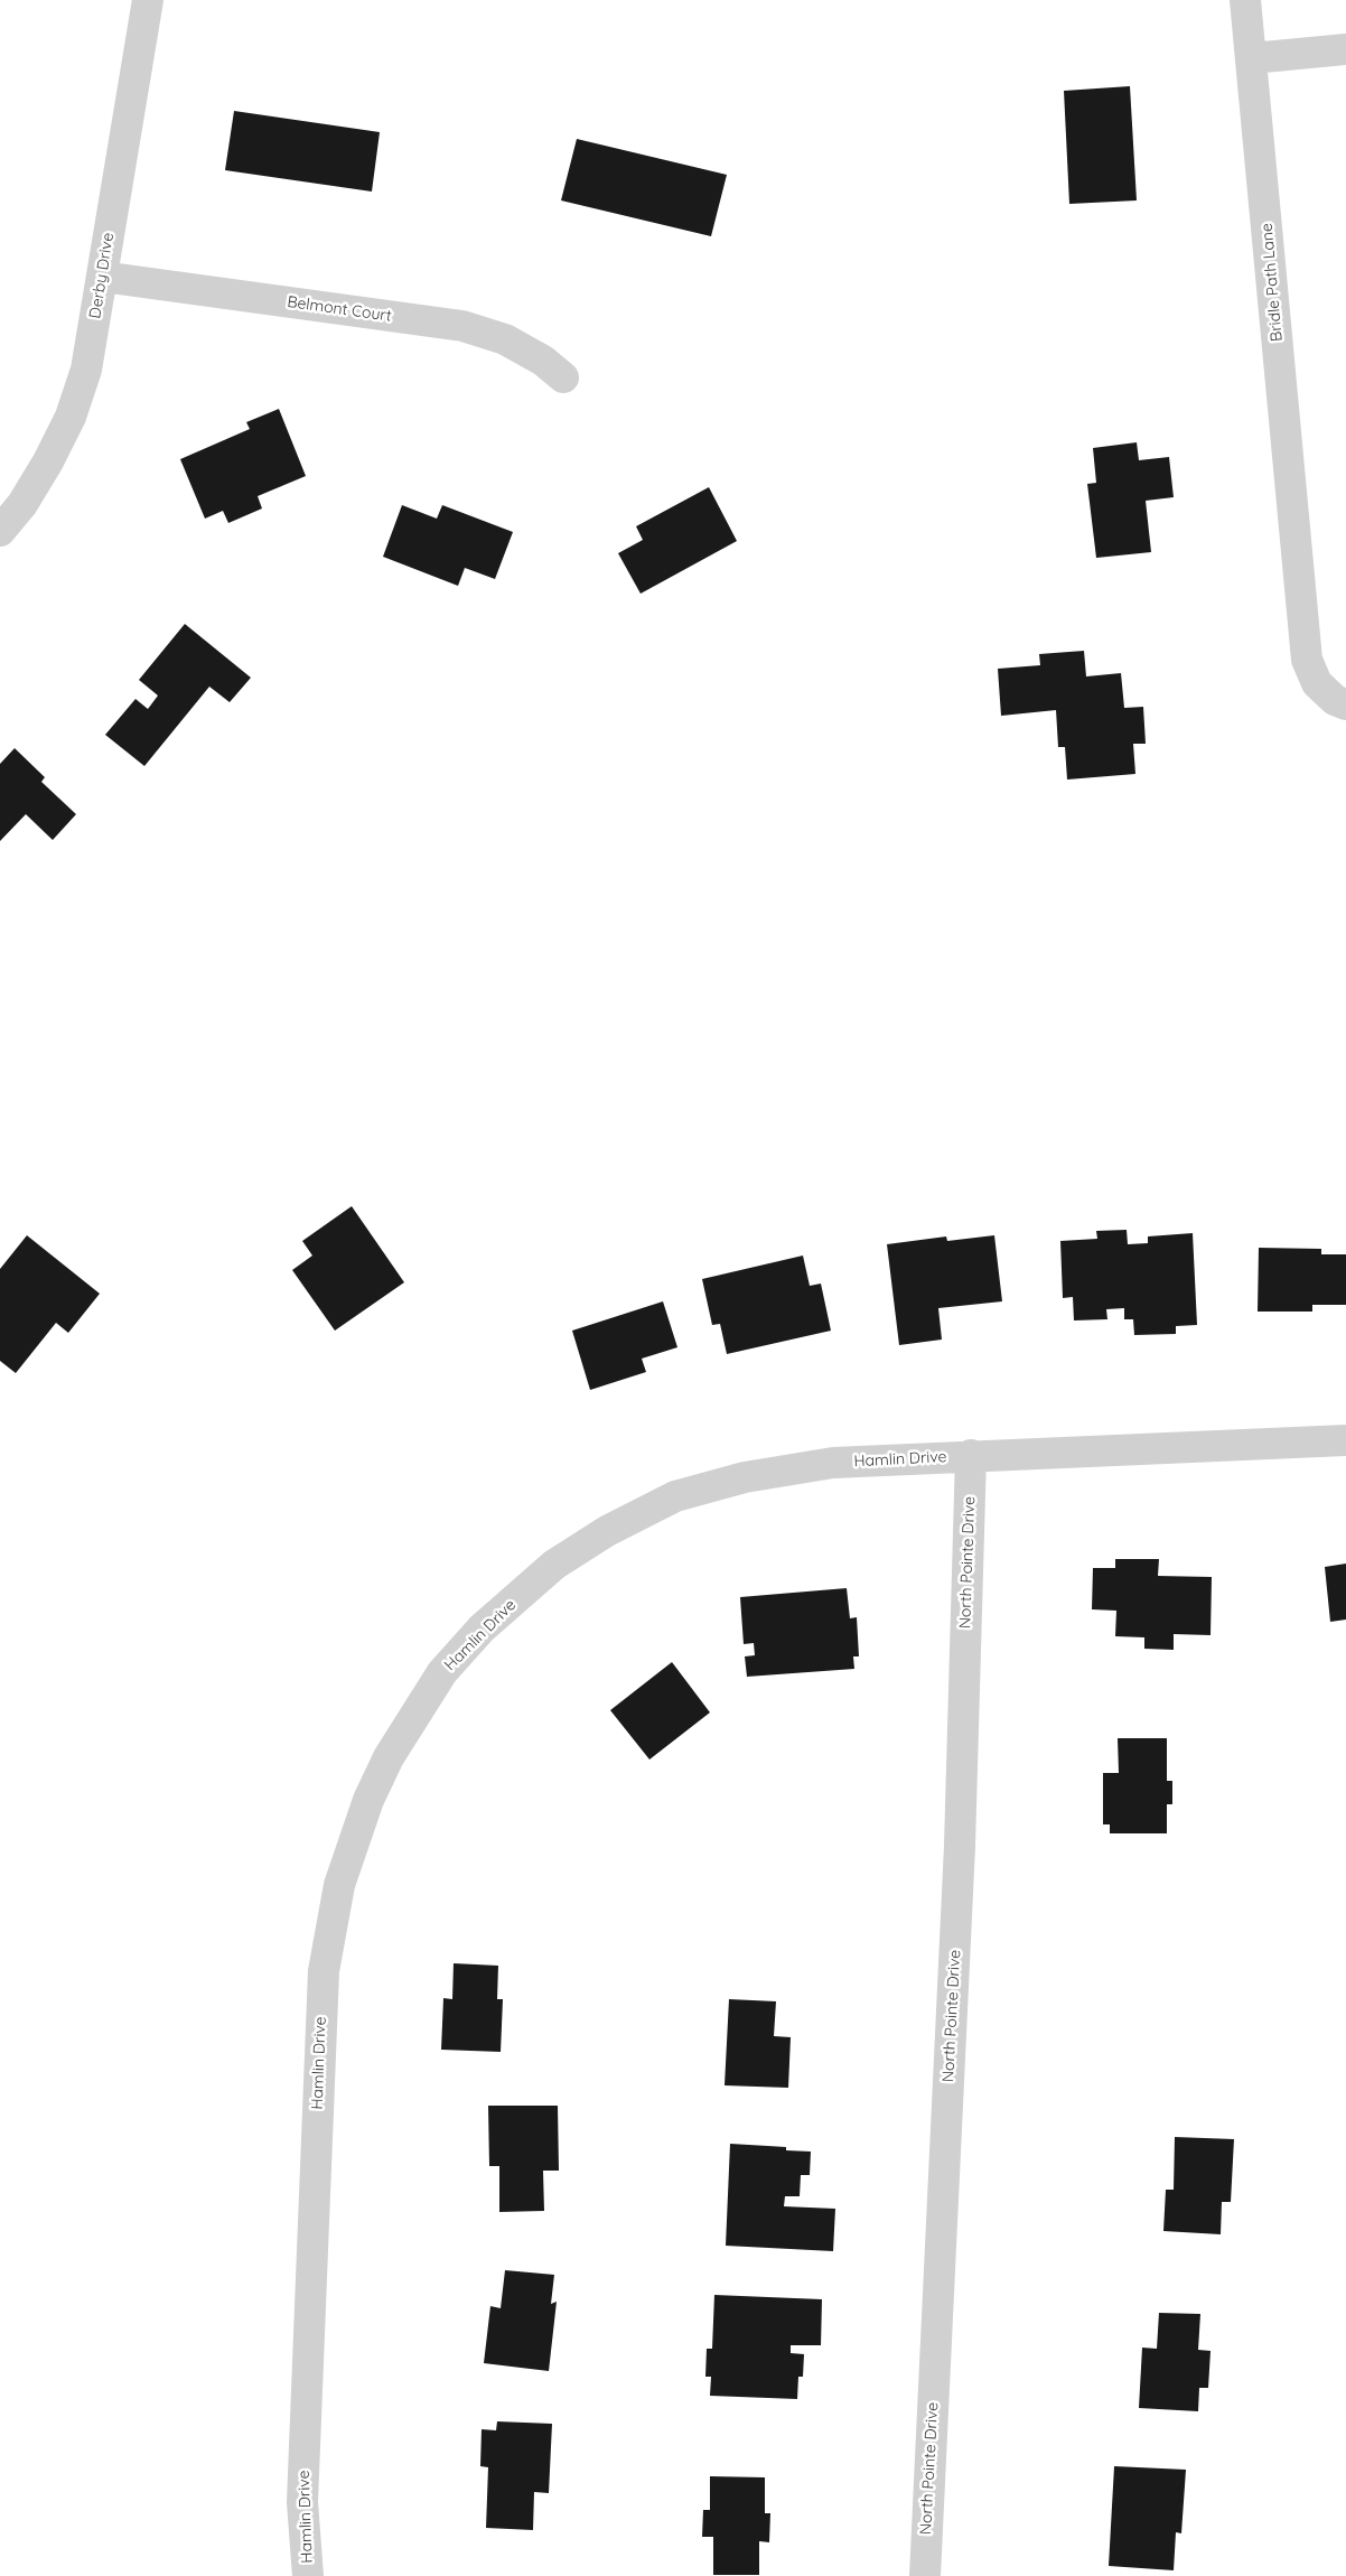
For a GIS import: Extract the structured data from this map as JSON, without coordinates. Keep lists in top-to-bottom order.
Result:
{
  "streets": {
    "street": [
      "Derby Drive",
      "Bridle Path Lane",
      "Belmont Court",
      "Hamlin Drive",
      "North Pointe Drive"
    ]
  },
  "crossings": [
    ["Derby Drive", "Belmont Court"],
    ["Hamlin Drive", "North Pointe Drive"]
  ]
}
